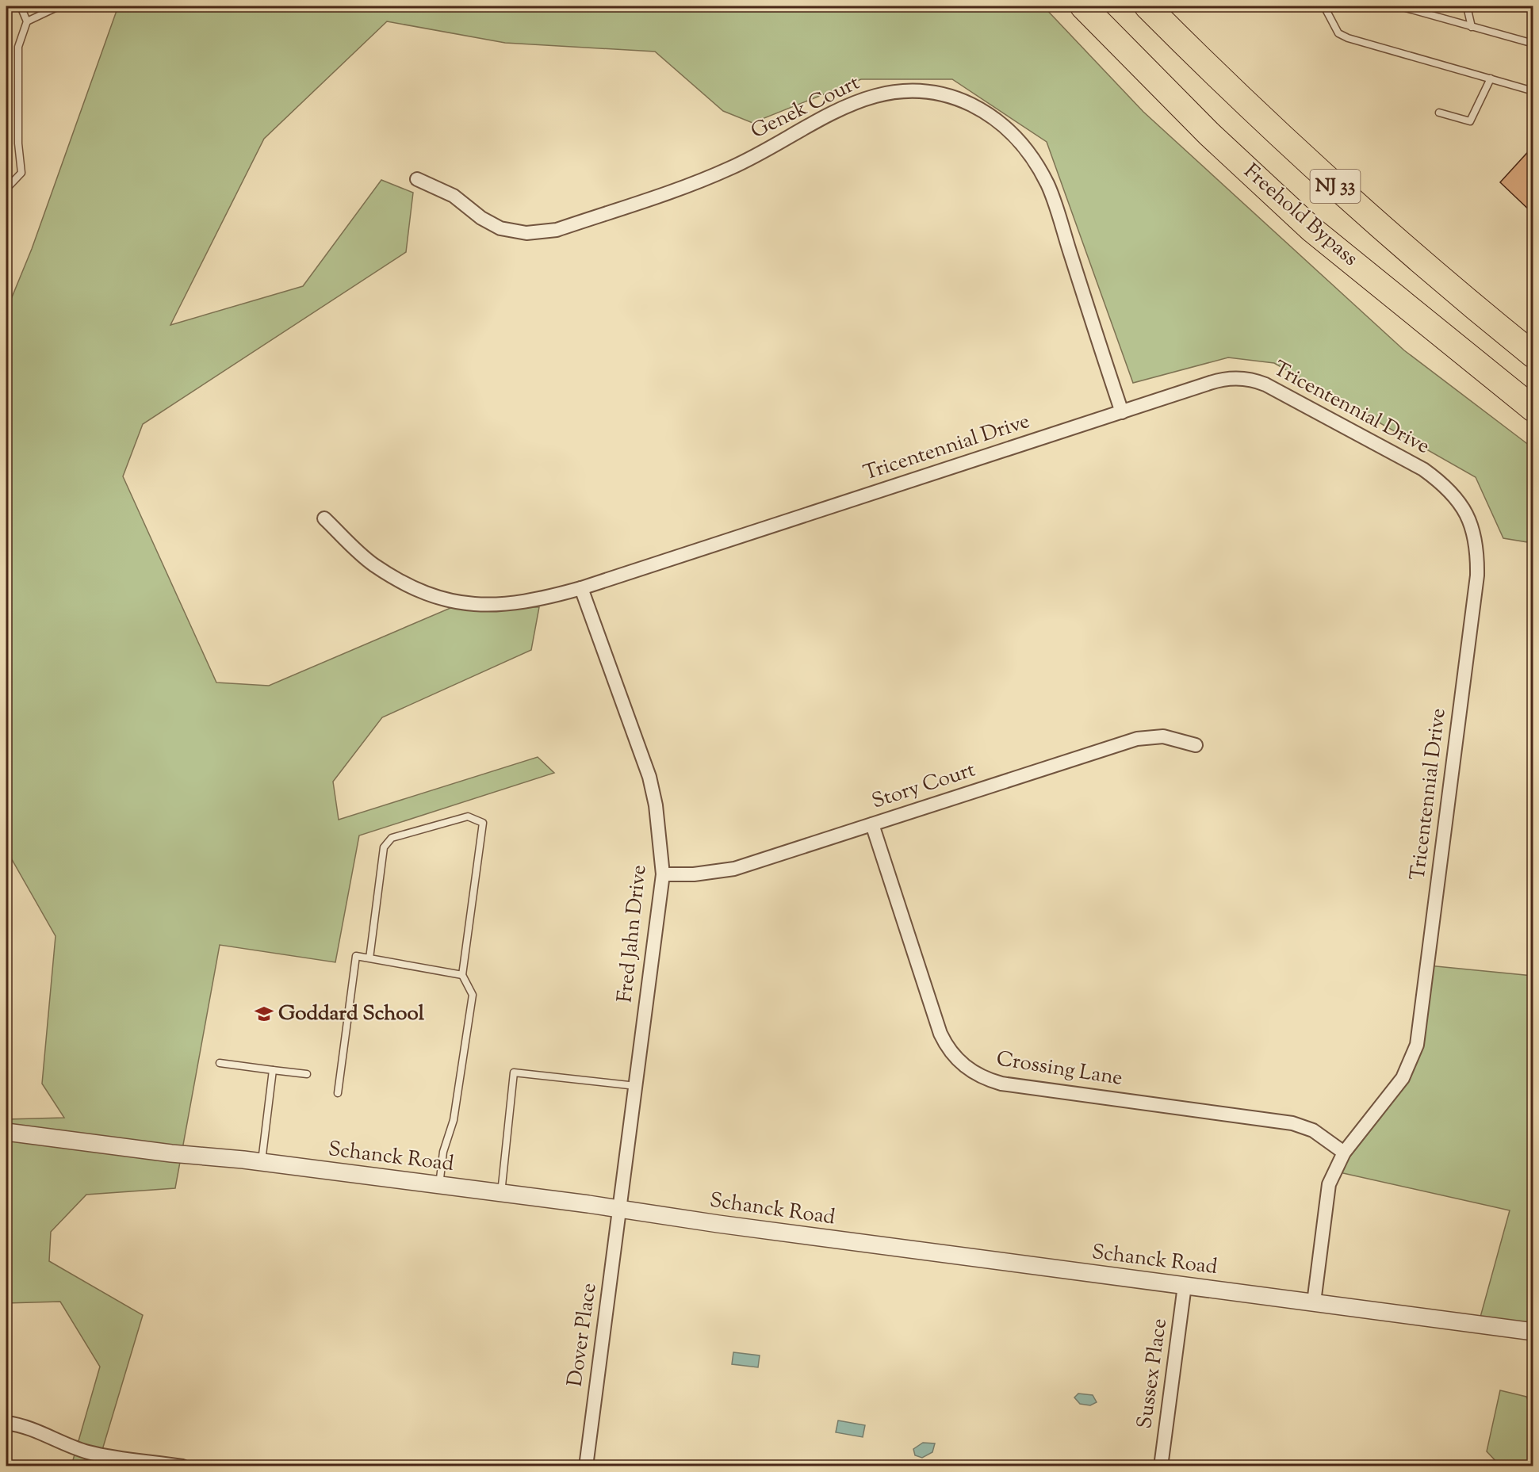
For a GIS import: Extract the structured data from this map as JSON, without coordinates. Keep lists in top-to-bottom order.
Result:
{
  "streets": {
    "highway": ["NJ 33", "Freehold Bypass"],
    "street": [
      "Genek Court",
      "Tricentennial Drive",
      "Story Court",
      "Fred Jahn Drive",
      "Crossing Lane",
      "Schanck Road",
      "Dover Place",
      "Sussex Place"
    ]
  },
  "crossings": [
    ["Genek Court", "Tricentennial Drive"],
    ["Tricentennial Drive", "Fred Jahn Drive"],
    ["Tricentennial Drive", "Crossing Lane"],
    ["Tricentennial Drive", "Schanck Road"],
    ["Story Court", "Fred Jahn Drive"],
    ["Story Court", "Crossing Lane"],
    ["Fred Jahn Drive", "Schanck Road"],
    ["Fred Jahn Drive", "Dover Place"],
    ["Schanck Road", "Dover Place"],
    ["Schanck Road", "Sussex Place"]
  ],
  "places": {
    "school or university": ["Goddard School"]
  }
}
